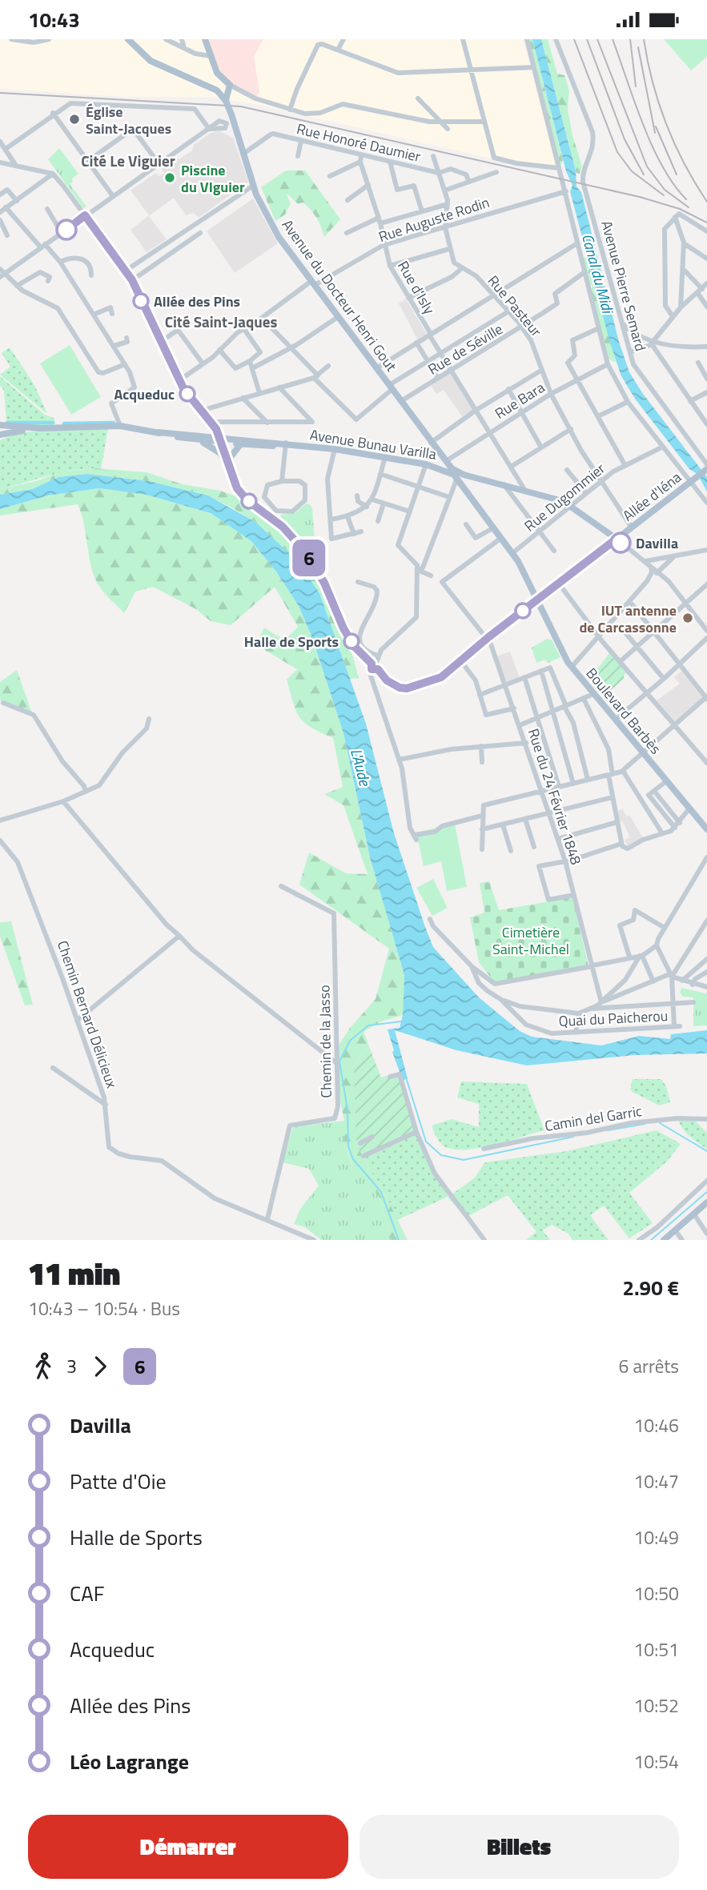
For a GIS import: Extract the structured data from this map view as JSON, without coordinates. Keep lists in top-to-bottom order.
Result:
{
  "streets": {
    "main road": [
      "Avenue du Docteur Henri Gout",
      "Avenue Bunau Varilla",
      "Allée d'Iéna",
      "Boulevard Barbès"
    ],
    "street": [
      "Rue Honoré Daumier",
      "Rue Auguste Rodin",
      "Avenue Pierre Semard",
      "Rue d'Isly",
      "Rue Pasteur",
      "Rue de Séville",
      "Rue Bara",
      "Rue Dugommier",
      "Rue du 24 Février 1848",
      "Chemin Bernard Délicieux",
      "Quai du Paicherou",
      "Chemin de la Jasso",
      "Camin del Garric"
    ]
  },
  "crossings": [
    ["Rue Honoré Daumier", "Rue d'Isly"],
    ["Rue Honoré Daumier", "Avenue du Docteur Henri Gout"],
    ["Rue Honoré Daumier", "Rue Pasteur"],
    ["Rue Auguste Rodin", "Rue d'Isly"],
    ["Rue Auguste Rodin", "Avenue du Docteur Henri Gout"],
    ["Rue Auguste Rodin", "Rue Pasteur"],
    ["Rue d'Isly", "Rue de Séville"],
    ["Rue d'Isly", "Rue Bara"],
    ["Rue d'Isly", "Avenue Bunau Varilla"],
    ["Avenue du Docteur Henri Gout", "Rue de Séville"],
    ["Avenue du Docteur Henri Gout", "Rue Bara"],
    ["Rue Pasteur", "Rue de Séville"],
    ["Rue Pasteur", "Rue Bara"],
    ["Rue Pasteur", "Allée d'Iéna"],
    ["Rue Pasteur", "Rue Dugommier"],
    ["Avenue Bunau Varilla", "Allée d'Iéna"],
    ["Avenue Bunau Varilla", "Rue Dugommier"],
    ["Allée d'Iéna", "Boulevard Barbès"],
    ["Allée d'Iéna", "Rue du 24 Février 1848"],
    ["Chemin Bernard Délicieux", "Chemin de la Jasso"]
  ],
  "districts": ["Cité Le Viguier", "Cité Saint-Jaques"],
  "water": ["Canal du Midi", "L'Aude"],
  "parks": ["Cimetière Saint-Michel"],
  "places": [
    "Église Saint-Jacques",
    "Piscine du VIguier",
    "Allée des Pins",
    "Acqueduc",
    "Davilla",
    "IUT antenne de Carcassonne",
    "Halle de Sports"
  ],
  "lines": ["bus line 6"],
  "page": {
    "status": "10:43",
    "on_map": "6",
    "heading": ["11 min", "10:43 – 10:54 · Bus", "2.90 €"],
    "legs": ["3", "6", "6 arrêts"],
    "list": [
      {
        "name": "Davilla",
        "value": "10:46"
      },
      {
        "name": "Patte d'Oie",
        "value": "10:47"
      },
      {
        "name": "Halle de Sports",
        "value": "10:49"
      },
      {
        "name": "CAF",
        "value": "10:50"
      },
      {
        "name": "Acqueduc",
        "value": "10:51"
      },
      {
        "name": "Allée des Pins",
        "value": "10:52"
      },
      {
        "name": "Léo Lagrange",
        "value": "10:54"
      }
    ],
    "buttons": ["Démarrer", "Billets"]
  }
}
